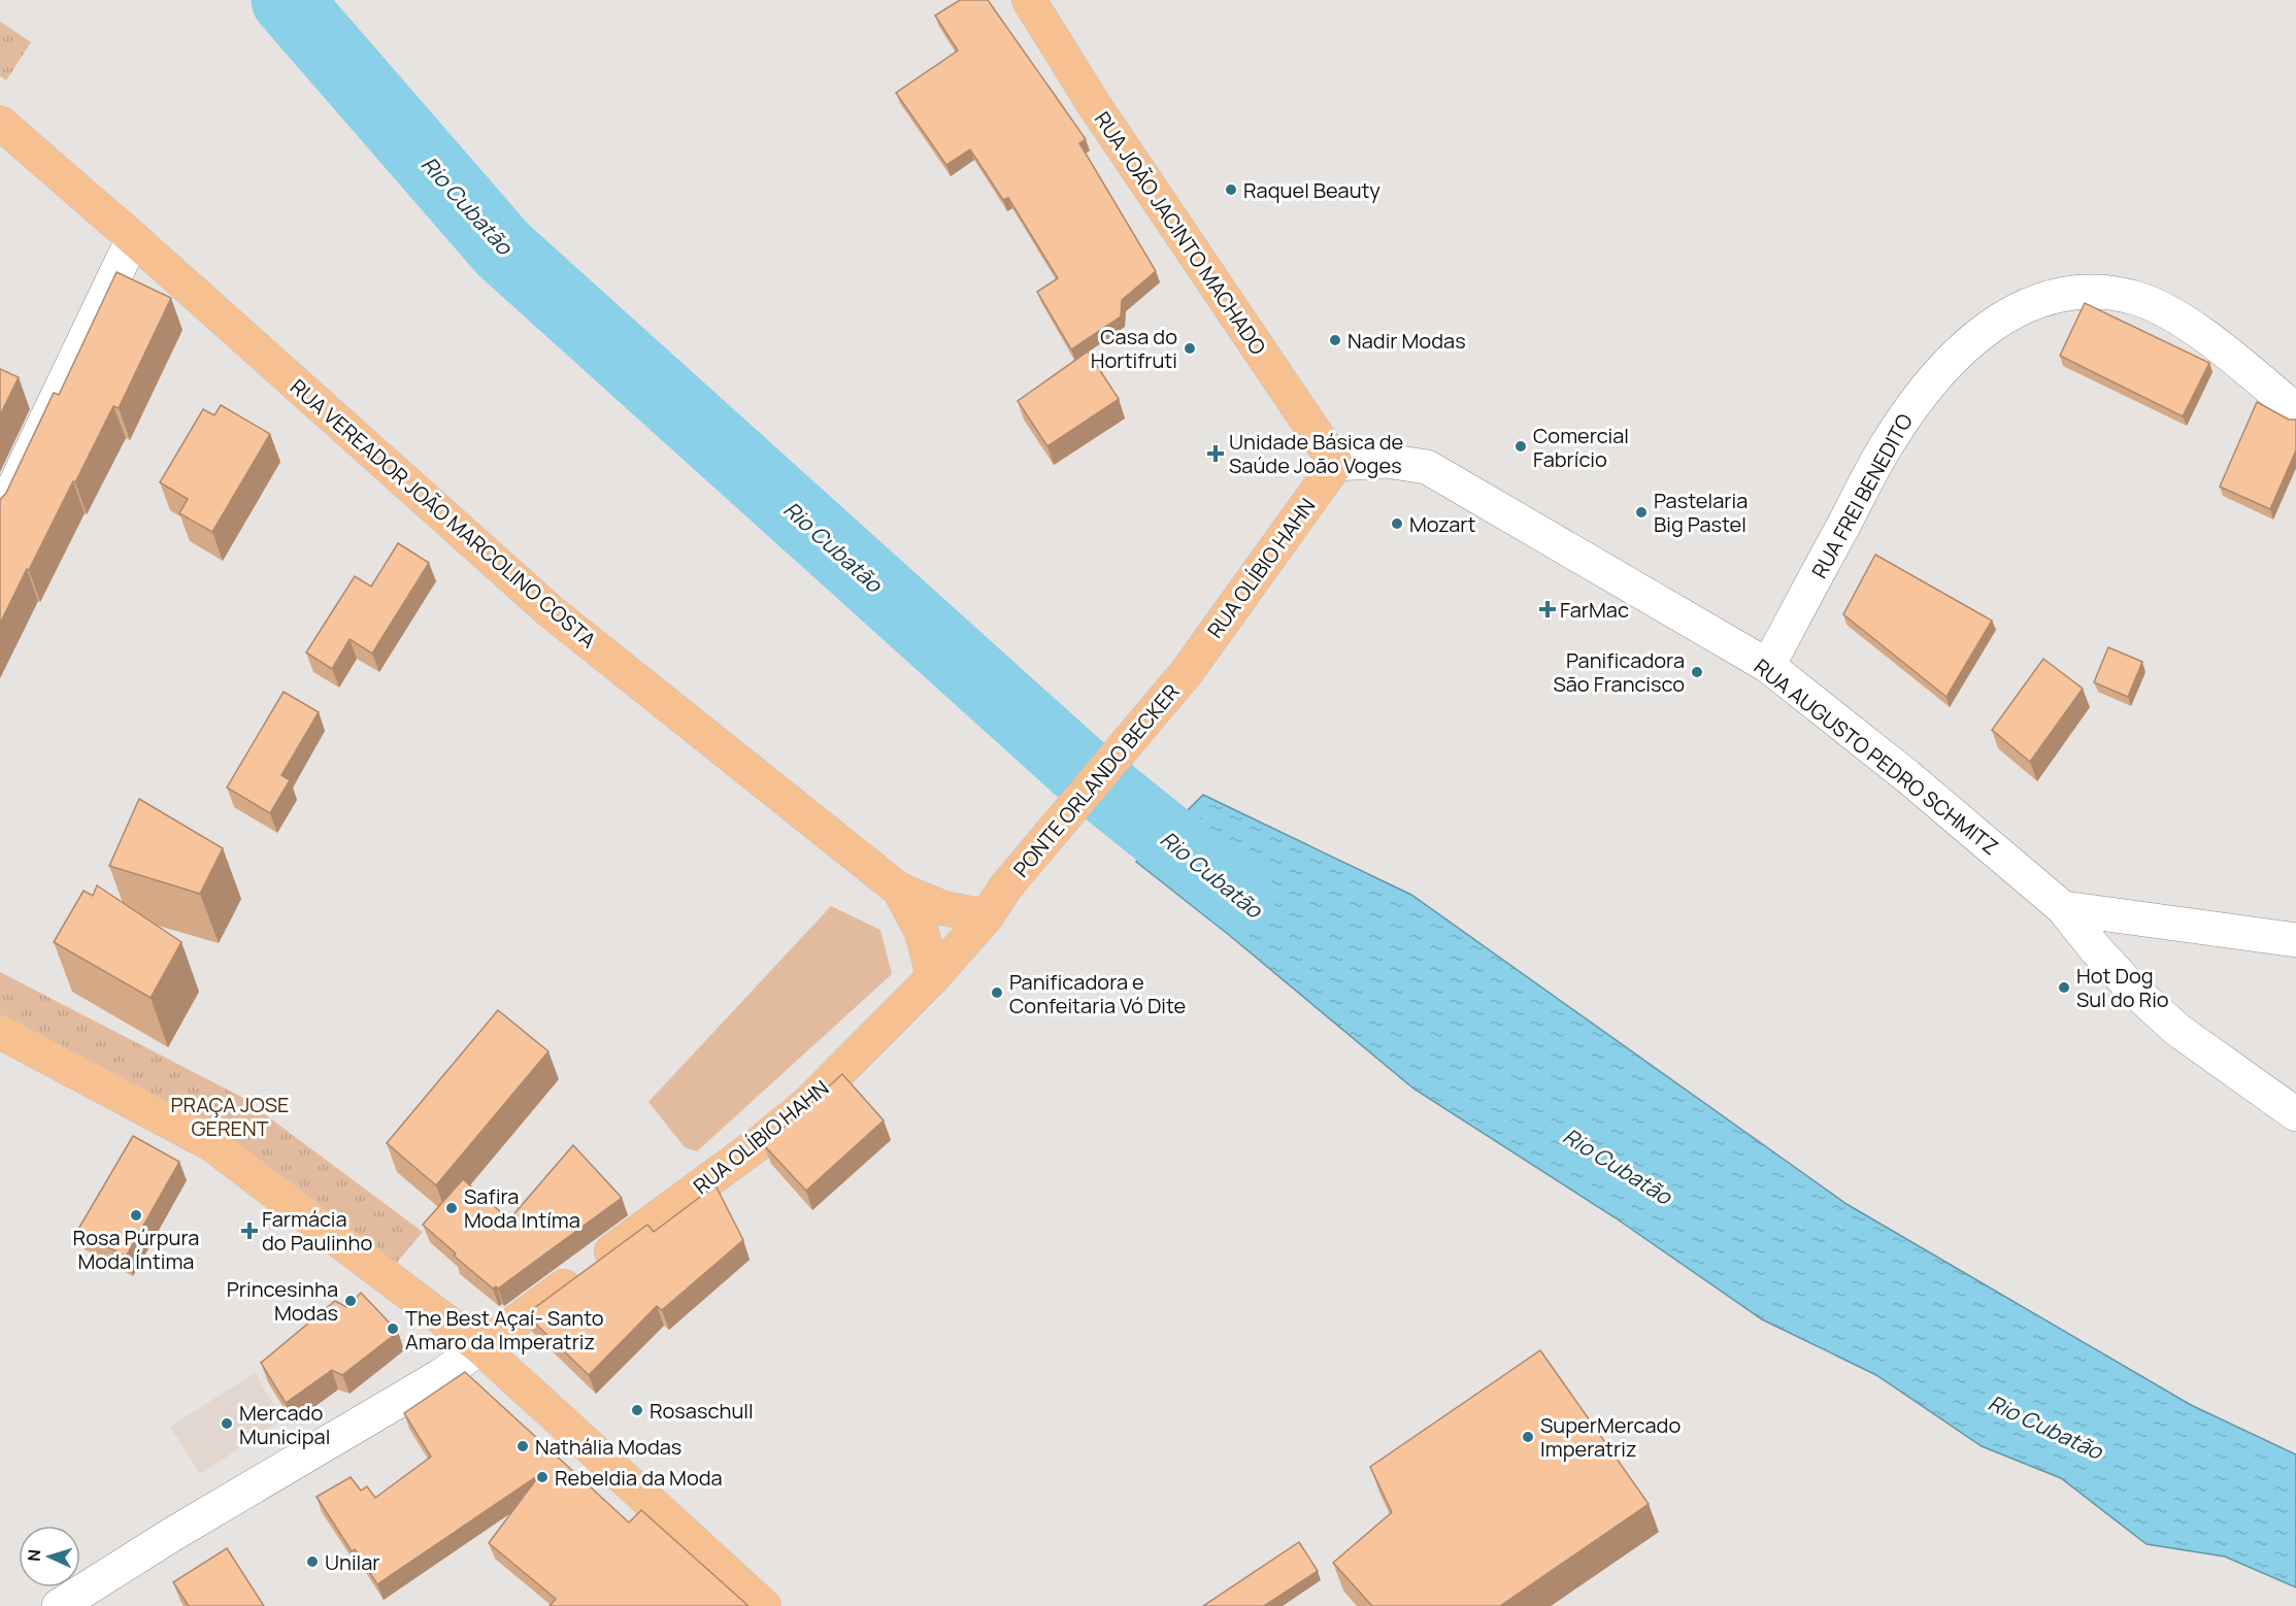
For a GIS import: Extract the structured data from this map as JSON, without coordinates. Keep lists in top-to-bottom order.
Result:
{
  "streets": {
    "main road": [
      "RUA JOÃO JACINTO MACHADO",
      "RUA VEREADOR JOÃO MARCOLINO COSTA",
      "RUA OLÍBIO HAHN",
      "PONTE ORLANDO BECKER"
    ],
    "street": ["RUA FREI BENEDITO", "RUA AUGUSTO PEDRO SCHMITZ"]
  },
  "crossings": [
    ["RUA JOÃO JACINTO MACHADO", "RUA OLÍBIO HAHN"],
    ["RUA JOÃO JACINTO MACHADO", "RUA AUGUSTO PEDRO SCHMITZ"],
    ["RUA FREI BENEDITO", "RUA AUGUSTO PEDRO SCHMITZ"],
    ["RUA VEREADOR JOÃO MARCOLINO COSTA", "RUA OLÍBIO HAHN"],
    ["RUA OLÍBIO HAHN", "RUA AUGUSTO PEDRO SCHMITZ"],
    ["RUA OLÍBIO HAHN", "PONTE ORLANDO BECKER"]
  ],
  "water": ["Rio Cubatão"],
  "parks": ["PRAÇA JOSE GERENT"],
  "places": {
    "other": [
      "Raquel Beauty",
      "Nadir Modas",
      "Casa do Hortifruti",
      "Comercial Fabrício",
      "Pastelaria Big Pastel",
      "Mozart",
      "Panificadora São Francisco",
      "Hot Dog Sul do Rio",
      "Panificadora e Confeitaria Vó Dite",
      "Safira Moda Intíma",
      "Rosa Púrpura Moda Íntima",
      "Princesinha Modas",
      "The Best Açaí- Santo Amaro da Imperatriz",
      "Rosaschull",
      "Mercado Municipal",
      "SuperMercado Imperatriz",
      "Nathália Modas",
      "Rebeldia da Moda",
      "Unilar"
    ],
    "health": ["Unidade Básica de Saúde João Voges", "FarMac", "Farmácia do Paulinho"]
  },
  "north": "left"
}
